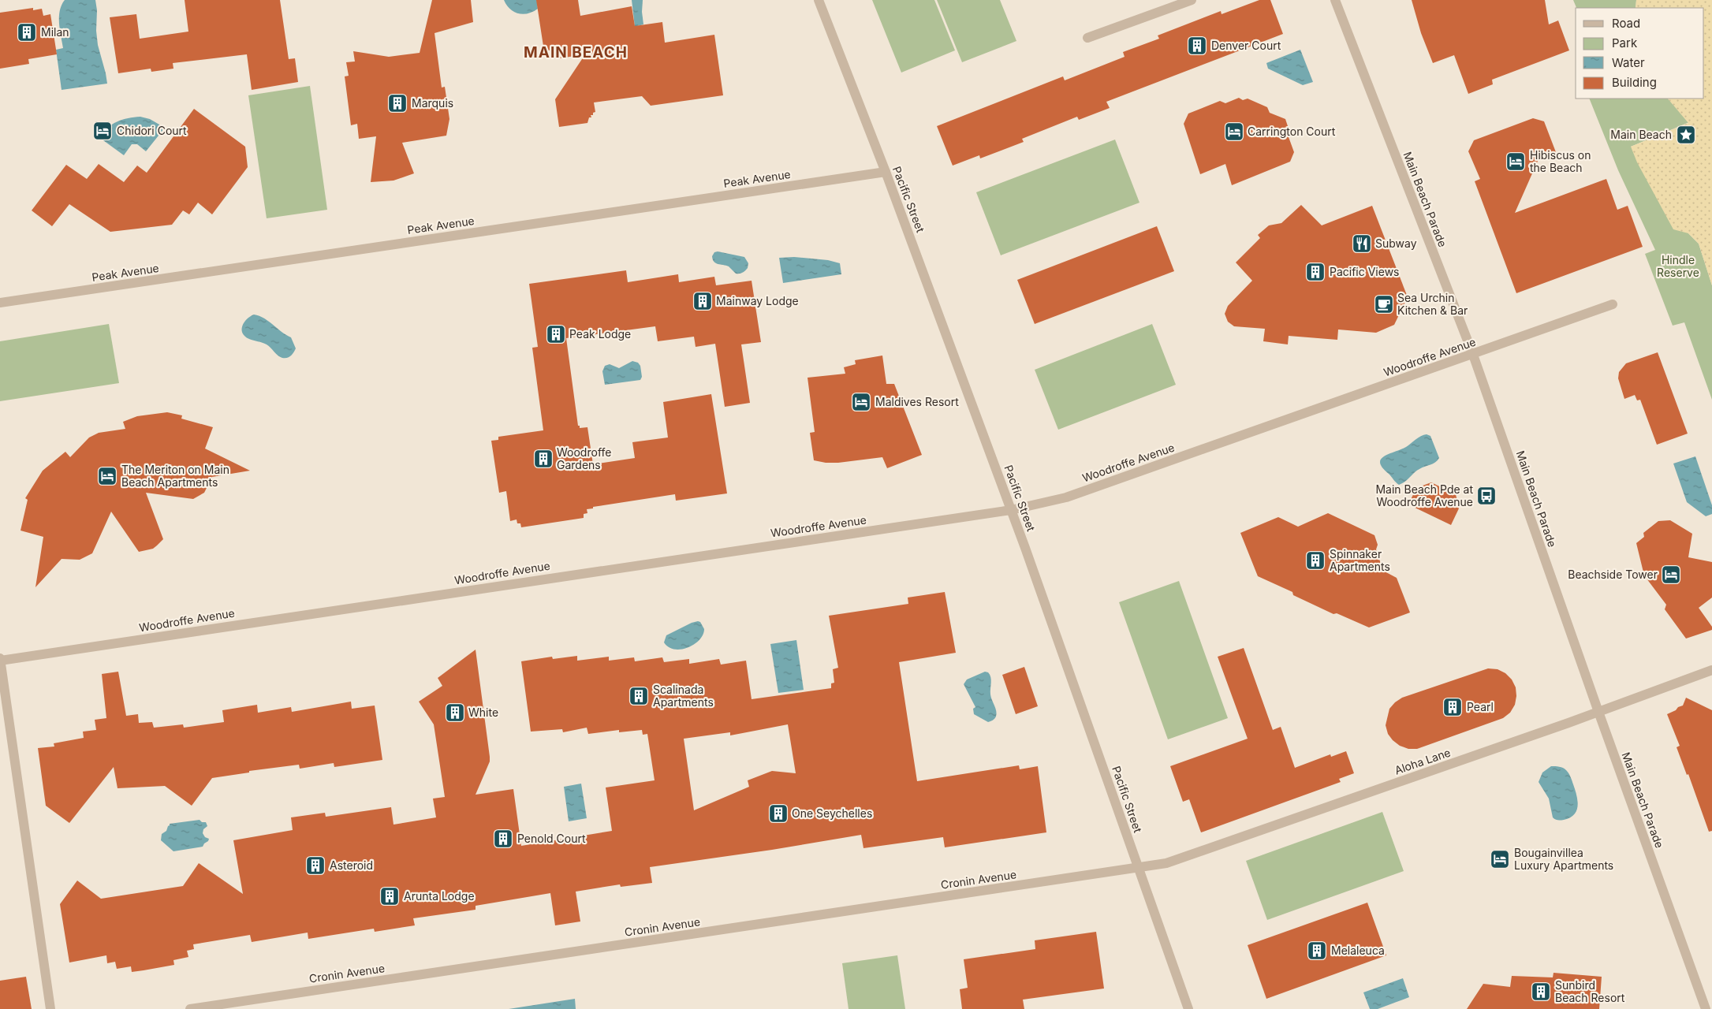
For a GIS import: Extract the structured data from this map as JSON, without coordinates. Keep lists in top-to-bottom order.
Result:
{
  "streets": {
    "street": [
      "Peak Avenue",
      "Pacific Street",
      "Main Beach Parade",
      "Woodroffe Avenue",
      "Aloha Lane",
      "Cronin Avenue"
    ]
  },
  "crossings": [
    ["Peak Avenue", "Pacific Street"],
    ["Pacific Street", "Woodroffe Avenue"],
    ["Pacific Street", "Aloha Lane"],
    ["Pacific Street", "Cronin Avenue"],
    ["Main Beach Parade", "Woodroffe Avenue"],
    ["Main Beach Parade", "Aloha Lane"],
    ["Aloha Lane", "Cronin Avenue"]
  ],
  "districts": ["MAIN BEACH"],
  "parks": ["Hindle Reserve"],
  "places": {
    "building": [
      "Milan",
      "Denver Court",
      "Marquis",
      "Pacific Views",
      "Mainway Lodge",
      "Peak Lodge",
      "Woodroffe Gardens",
      "Spinnaker Apartments",
      "Scalinada Apartments",
      "Pearl",
      "White",
      "One Seychelles",
      "Penold Court",
      "Asteroid",
      "Arunta Lodge",
      "Melaleuca",
      "Sunbird Beach Resort"
    ],
    "hotel": [
      "Chidori Court",
      "Carrington Court",
      "Hibiscus on the Beach",
      "Maldives Resort",
      "The Meriton on Main Beach Apartments",
      "Beachside Tower",
      "Bougainvillea Luxury Apartments"
    ],
    "place": ["Main Beach"],
    "restaurant": ["Subway"],
    "cafe": ["Sea Urchin Kitchen & Bar"],
    "bus stop": ["Main Beach Pde at Woodroffe Avenue"]
  },
  "legend": [
    "Road",
    "Park",
    "Water",
    "Building"
  ]
}
